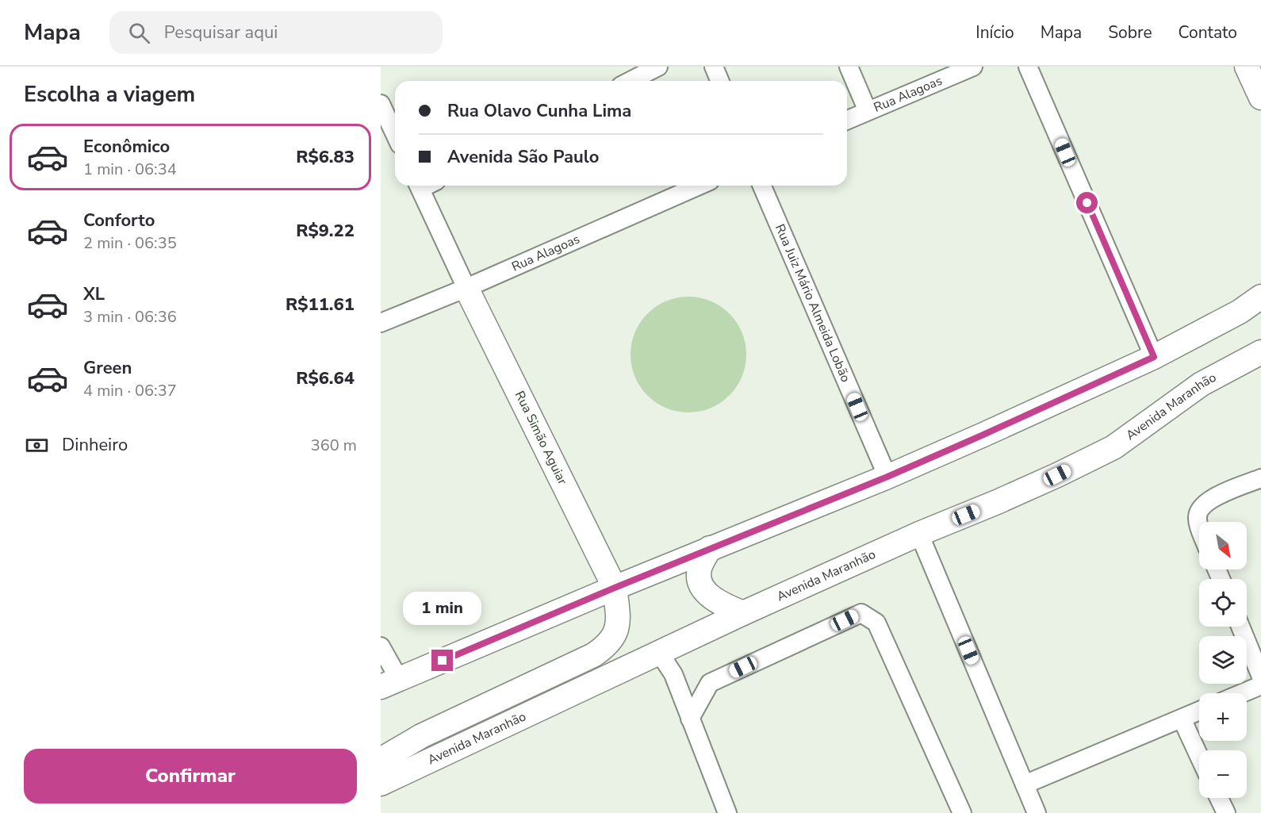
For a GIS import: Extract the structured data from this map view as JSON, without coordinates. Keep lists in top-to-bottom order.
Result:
{
  "streets": {
    "main road": ["Avenida Maranhão", "Rua Simão Aguiar"],
    "street": ["Rua Alagoas", "Rua Juiz Mário Almeida Lobão"]
  },
  "crossings": [
    ["Rua Alagoas", "Rua Simão Aguiar"]
  ],
  "north": "bottom right",
  "page": {
    "header": "Mapa",
    "search": "Pesquisar aqui",
    "nav": [
      "Início",
      "Mapa",
      "Sobre",
      "Contato"
    ],
    "heading": "Escolha a viagem",
    "banner": ["Rua Olavo Cunha Lima", "Avenida São Paulo"],
    "list": [
      {
        "name": "Econômico",
        "note": "1 min · 06:34",
        "value": "R$6.83"
      },
      {
        "name": "Conforto",
        "note": "2 min · 06:35",
        "value": "R$9.22"
      },
      {
        "name": "XL",
        "note": "3 min · 06:36",
        "value": "R$11.61"
      },
      {
        "name": "Green",
        "note": "4 min · 06:37",
        "value": "R$6.64"
      }
    ],
    "pay": ["Dinheiro", "360 m"],
    "map_buttons": ["+", "−"],
    "bubble": "1 min",
    "buttons": "Confirmar"
  }
}
